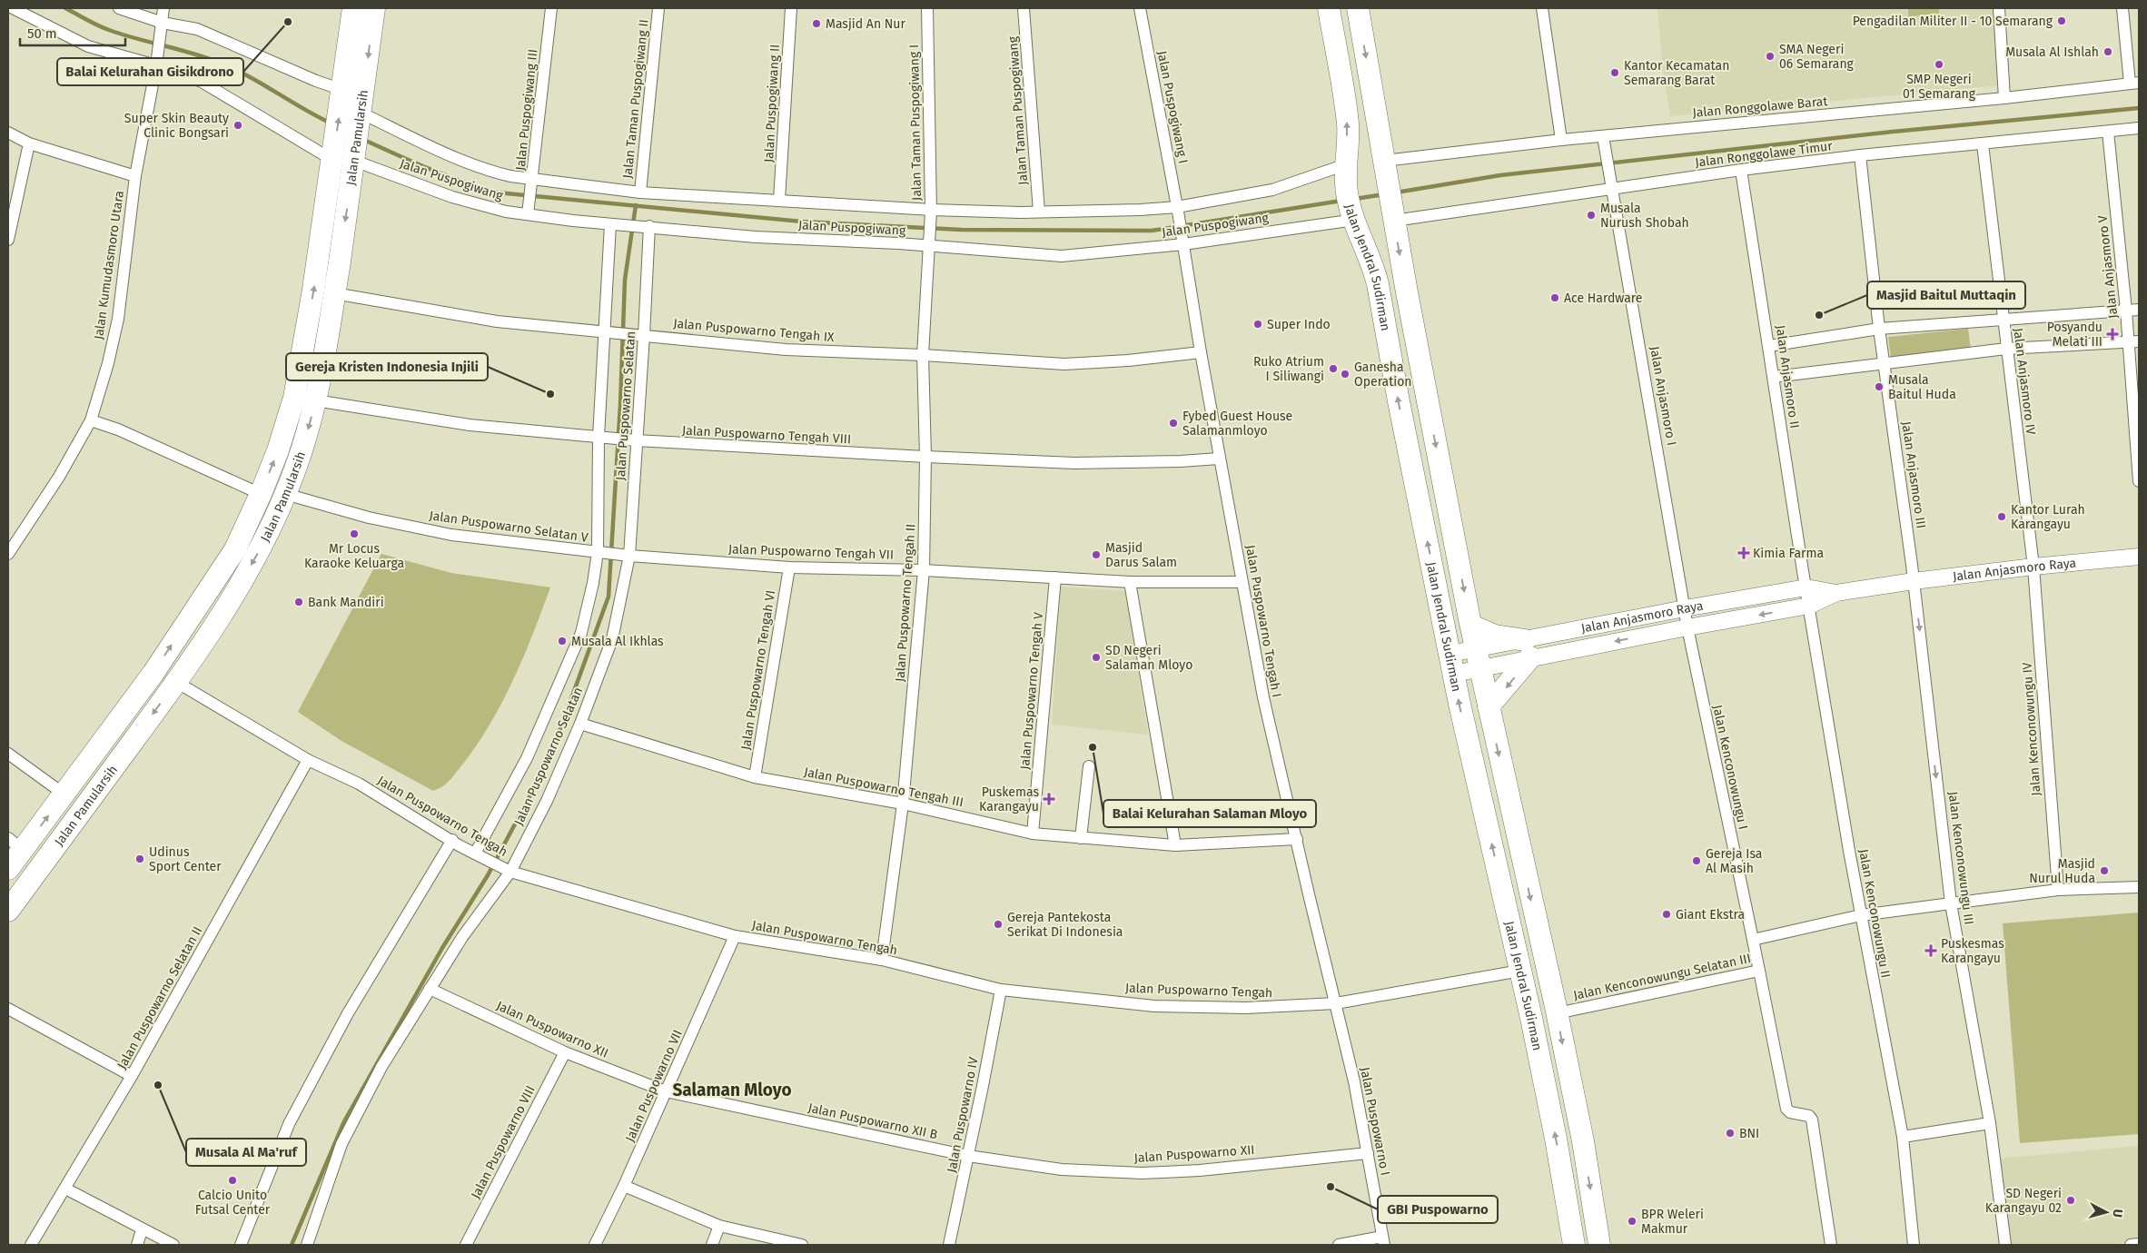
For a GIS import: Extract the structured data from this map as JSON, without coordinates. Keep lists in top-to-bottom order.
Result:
{
  "streets": {
    "highway": ["Jalan Pamularsih", "Jalan Jendral Sudirman"],
    "street": [
      "Jalan Taman Puspogiwang II",
      "Jalan Puspogiwang II",
      "Jalan Puspogiwang I",
      "Jalan Ronggolawe Barat",
      "Jalan Puspogiwang III",
      "Jalan Taman Puspogiwang",
      "Jalan Taman Puspogiwang I",
      "Jalan Ronggolawe Timur",
      "Jalan Puspogiwang",
      "Jalan Kumudasmoro Utara",
      "Jalan Anjasmoro V",
      "Jalan Puspowarno Tengah IX",
      "Jalan Anjasmoro II",
      "Jalan Anjasmoro IV",
      "Jalan Anjasmoro I",
      "Jalan Puspowarno Selatan",
      "Jalan Puspowarno Tengah VIII",
      "Jalan Anjasmoro III",
      "Jalan Puspowarno Selatan V",
      "Jalan Puspowarno Tengah VII",
      "Jalan Anjasmoro Raya",
      "Jalan Puspowarno Tengah II",
      "Jalan Puspowarno Tengah I",
      "Jalan Puspowarno Tengah VI",
      "Jalan Puspowarno Tengah V",
      "Jalan Kenconowungu IV",
      "Jalan Kenconowungu I",
      "Jalan Puspowarno Tengah III",
      "Jalan Puspowarno Tengah",
      "Jalan Kenconowungu III",
      "Jalan Kenconowungu II",
      "Jalan Kenconowungu Selatan III",
      "Jalan Puspowarno Selatan II",
      "Jalan Puspowarno XII",
      "Jalan Puspowarno VII",
      "Jalan Puspowarno IV",
      "Jalan Puspowarno XII B",
      "Jalan Puspowarno I",
      "Jalan Puspowarno VIII"
    ]
  },
  "crossings": [
    ["Jalan Taman Puspogiwang II", "Jalan Puspogiwang"],
    ["Jalan Puspogiwang II", "Jalan Puspogiwang"],
    ["Jalan Puspogiwang I", "Jalan Puspogiwang"],
    ["Jalan Puspogiwang I", "Jalan Puspowarno Tengah I"],
    ["Jalan Ronggolawe Barat", "Jalan Jendral Sudirman"],
    ["Jalan Ronggolawe Barat", "Jalan Anjasmoro I"],
    ["Jalan Puspogiwang III", "Jalan Puspogiwang"],
    ["Jalan Taman Puspogiwang", "Jalan Puspogiwang"],
    ["Jalan Taman Puspogiwang I", "Jalan Puspogiwang"],
    ["Jalan Taman Puspogiwang I", "Jalan Puspowarno Tengah II"],
    ["Jalan Pamularsih", "Jalan Puspogiwang"],
    ["Jalan Pamularsih", "Jalan Puspowarno Tengah IX"],
    ["Jalan Pamularsih", "Jalan Puspowarno Tengah VIII"],
    ["Jalan Pamularsih", "Jalan Puspowarno Selatan V"],
    ["Jalan Pamularsih", "Jalan Puspowarno Tengah"],
    ["Jalan Ronggolawe Timur", "Jalan Anjasmoro V"],
    ["Jalan Ronggolawe Timur", "Jalan Jendral Sudirman"],
    ["Jalan Ronggolawe Timur", "Jalan Anjasmoro II"],
    ["Jalan Ronggolawe Timur", "Jalan Anjasmoro IV"],
    ["Jalan Ronggolawe Timur", "Jalan Anjasmoro I"],
    ["Jalan Ronggolawe Timur", "Jalan Anjasmoro III"],
    ["Jalan Puspogiwang", "Jalan Jendral Sudirman"],
    ["Jalan Puspogiwang", "Jalan Puspowarno Selatan"],
    ["Jalan Puspogiwang", "Jalan Puspowarno Tengah II"],
    ["Jalan Puspogiwang", "Jalan Puspowarno Tengah I"],
    ["Jalan Jendral Sudirman", "Jalan Anjasmoro Raya"],
    ["Jalan Jendral Sudirman", "Jalan Puspowarno Tengah"],
    ["Jalan Jendral Sudirman", "Jalan Kenconowungu Selatan III"],
    ["Jalan Puspowarno Tengah IX", "Jalan Puspowarno Selatan"],
    ["Jalan Puspowarno Tengah IX", "Jalan Puspowarno Tengah II"],
    ["Jalan Puspowarno Tengah IX", "Jalan Puspowarno Tengah I"],
    ["Jalan Anjasmoro II", "Jalan Anjasmoro Raya"],
    ["Jalan Anjasmoro II", "Jalan Kenconowungu II"],
    ["Jalan Anjasmoro IV", "Jalan Anjasmoro Raya"],
    ["Jalan Anjasmoro IV", "Jalan Kenconowungu IV"],
    ["Jalan Anjasmoro I", "Jalan Anjasmoro Raya"],
    ["Jalan Anjasmoro I", "Jalan Kenconowungu I"],
    ["Jalan Puspowarno Selatan", "Jalan Puspowarno Tengah VIII"],
    ["Jalan Puspowarno Selatan", "Jalan Puspowarno Selatan V"],
    ["Jalan Puspowarno Selatan", "Jalan Puspowarno Tengah VII"],
    ["Jalan Puspowarno Selatan", "Jalan Puspowarno Tengah III"],
    ["Jalan Puspowarno Selatan", "Jalan Puspowarno Tengah"],
    ["Jalan Puspowarno Selatan", "Jalan Puspowarno XII"],
    ["Jalan Puspowarno Tengah VIII", "Jalan Puspowarno Tengah II"],
    ["Jalan Puspowarno Tengah VIII", "Jalan Puspowarno Tengah I"],
    ["Jalan Anjasmoro III", "Jalan Anjasmoro Raya"],
    ["Jalan Anjasmoro III", "Jalan Kenconowungu III"],
    ["Jalan Puspowarno Selatan V", "Jalan Puspowarno Tengah VII"],
    ["Jalan Puspowarno Tengah VII", "Jalan Puspowarno Tengah II"],
    ["Jalan Puspowarno Tengah VII", "Jalan Puspowarno Tengah I"],
    ["Jalan Puspowarno Tengah VII", "Jalan Puspowarno Tengah VI"],
    ["Jalan Puspowarno Tengah VII", "Jalan Puspowarno Tengah V"],
    ["Jalan Anjasmoro Raya", "Jalan Kenconowungu IV"],
    ["Jalan Anjasmoro Raya", "Jalan Kenconowungu I"],
    ["Jalan Anjasmoro Raya", "Jalan Kenconowungu III"],
    ["Jalan Anjasmoro Raya", "Jalan Kenconowungu II"],
    ["Jalan Puspowarno Tengah II", "Jalan Puspowarno Tengah III"],
    ["Jalan Puspowarno Tengah II", "Jalan Puspowarno Tengah"],
    ["Jalan Puspowarno Tengah I", "Jalan Puspowarno Tengah III"],
    ["Jalan Puspowarno Tengah I", "Jalan Puspowarno Tengah"],
    ["Jalan Puspowarno Tengah I", "Jalan Puspowarno I"],
    ["Jalan Puspowarno Tengah VI", "Jalan Puspowarno Tengah III"],
    ["Jalan Puspowarno Tengah V", "Jalan Puspowarno Tengah III"],
    ["Jalan Kenconowungu IV", "Jalan Kenconowungu Selatan III"],
    ["Jalan Kenconowungu I", "Jalan Kenconowungu Selatan III"],
    ["Jalan Puspowarno Tengah", "Jalan Puspowarno Selatan II"],
    ["Jalan Puspowarno Tengah", "Jalan Puspowarno VII"],
    ["Jalan Puspowarno Tengah", "Jalan Puspowarno IV"],
    ["Jalan Puspowarno Tengah", "Jalan Puspowarno I"],
    ["Jalan Kenconowungu III", "Jalan Kenconowungu Selatan III"],
    ["Jalan Kenconowungu II", "Jalan Kenconowungu Selatan III"],
    ["Jalan Puspowarno XII", "Jalan Puspowarno VII"],
    ["Jalan Puspowarno XII", "Jalan Puspowarno IV"],
    ["Jalan Puspowarno XII", "Jalan Puspowarno XII B"],
    ["Jalan Puspowarno XII", "Jalan Puspowarno I"],
    ["Jalan Puspowarno XII", "Jalan Puspowarno VIII"],
    ["Jalan Puspowarno VII", "Jalan Puspowarno XII B"],
    ["Jalan Puspowarno IV", "Jalan Puspowarno XII B"]
  ],
  "one_way": ["Jalan Kenconowungu III"],
  "districts": ["Salaman Mloyo"],
  "places": {
    "other": [
      "Pengadilan Militer II - 10 Semarang",
      "Balai Kelurahan Gisikdrono",
      "Masjid An Nur",
      "Musala Al Ishlah",
      "SMA Negeri 06 Semarang",
      "SMP Negeri 01 Semarang",
      "Kantor Kecamatan Semarang Barat",
      "Super Skin Beauty Clinic Bongsari",
      "Musala Nurush Shobah",
      "Ace Hardware",
      "Masjid Baitul Muttaqin",
      "Super Indo",
      "Ruko Atrium I Siliwangi",
      "Ganesha Operation",
      "Musala Baitul Huda",
      "Gereja Kristen Indonesia Injili",
      "Fybed Guest House Salamanmloyo",
      "Kantor Lurah Karangayu",
      "Mr Locus Karaoke Keluarga",
      "Masjid Darus Salam",
      "Bank Mandiri",
      "Musala Al Ikhlas",
      "SD Negeri Salaman Mloyo",
      "Balai Kelurahan Salaman Mloyo",
      "Udinus Sport Center",
      "Gereja Isa Al Masih",
      "Masjid Nurul Huda",
      "Giant Ekstra",
      "Gereja Pantekosta Serikat Di Indonesia",
      "Musala Al Ma'ruf",
      "BNI",
      "Calcio Unito Futsal Center",
      "GBI Puspowarno",
      "SD Negeri Karangayu 02",
      "BPR Weleri Makmur"
    ],
    "health": [
      "Posyandu Melati III",
      "Kimia Farma",
      "Puskemas Karangayu",
      "Puskesmas Karangayu"
    ]
  },
  "scale_bar": "50 m",
  "north": "right"
}
